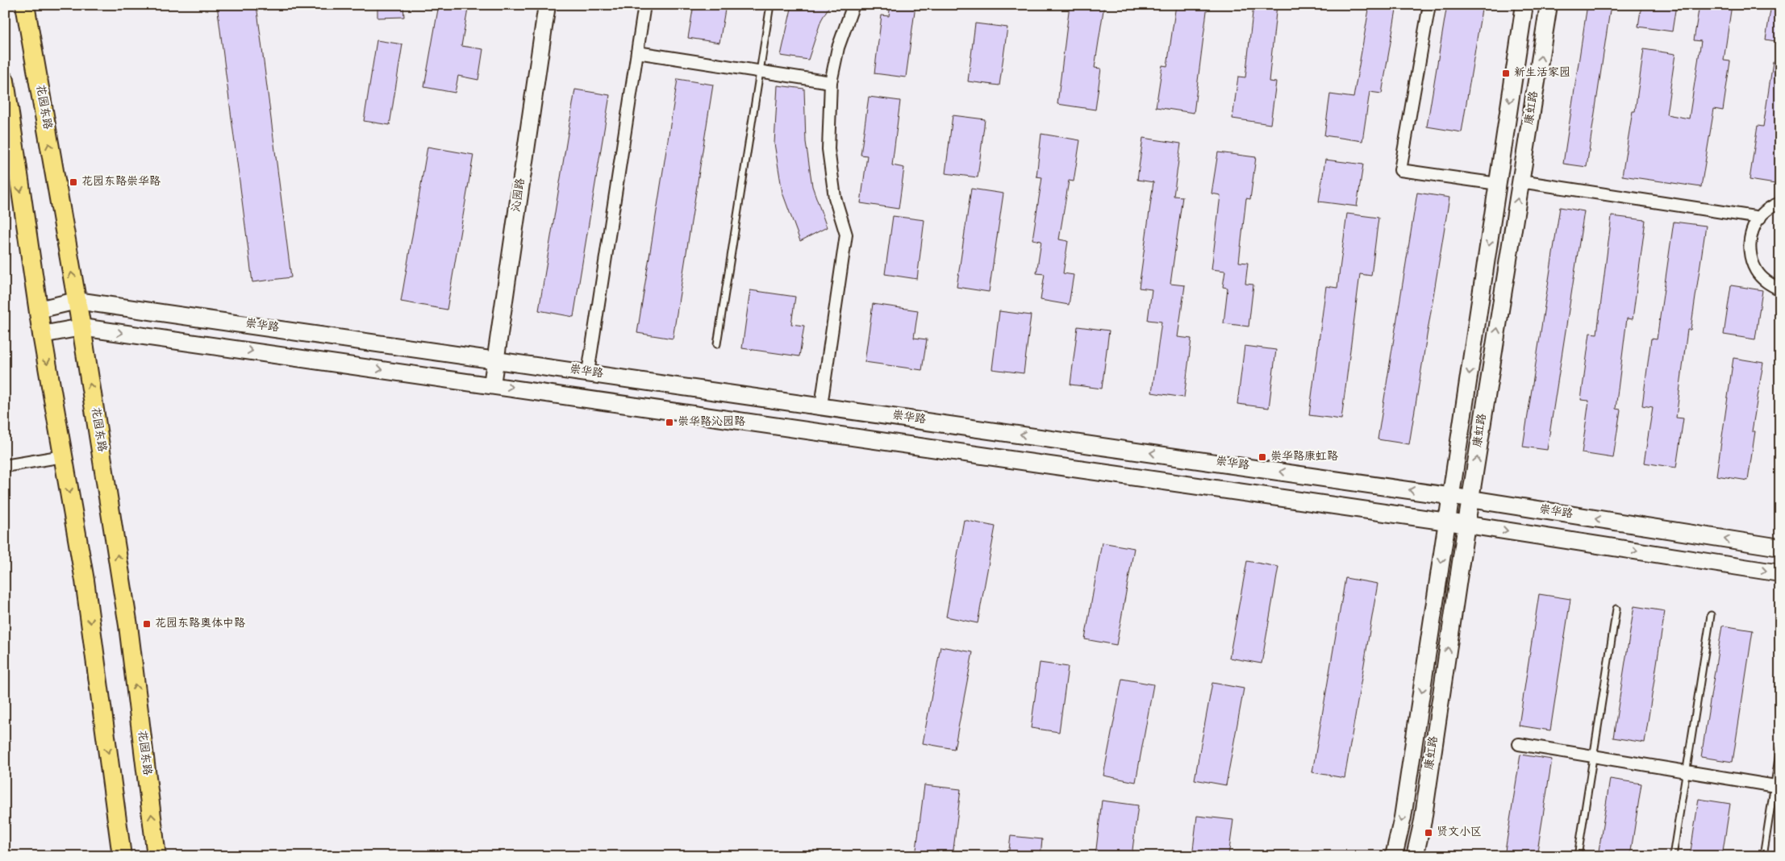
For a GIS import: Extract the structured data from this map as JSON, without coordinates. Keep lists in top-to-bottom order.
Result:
{
  "streets": {
    "main road": [
      "花园东路",
      "康虹路",
      "沁园路",
      "崇华路"
    ]
  },
  "crossings": [
    ["花园东路", "崇华路"],
    ["康虹路", "崇华路"],
    ["沁园路", "崇华路"]
  ],
  "places": {
    "transit": [
      "新生活家园",
      "花园东路崇华路",
      "崇华路沁园路",
      "崇华路康虹路",
      "花园东路奥体中路",
      "贤文小区"
    ]
  }
}
